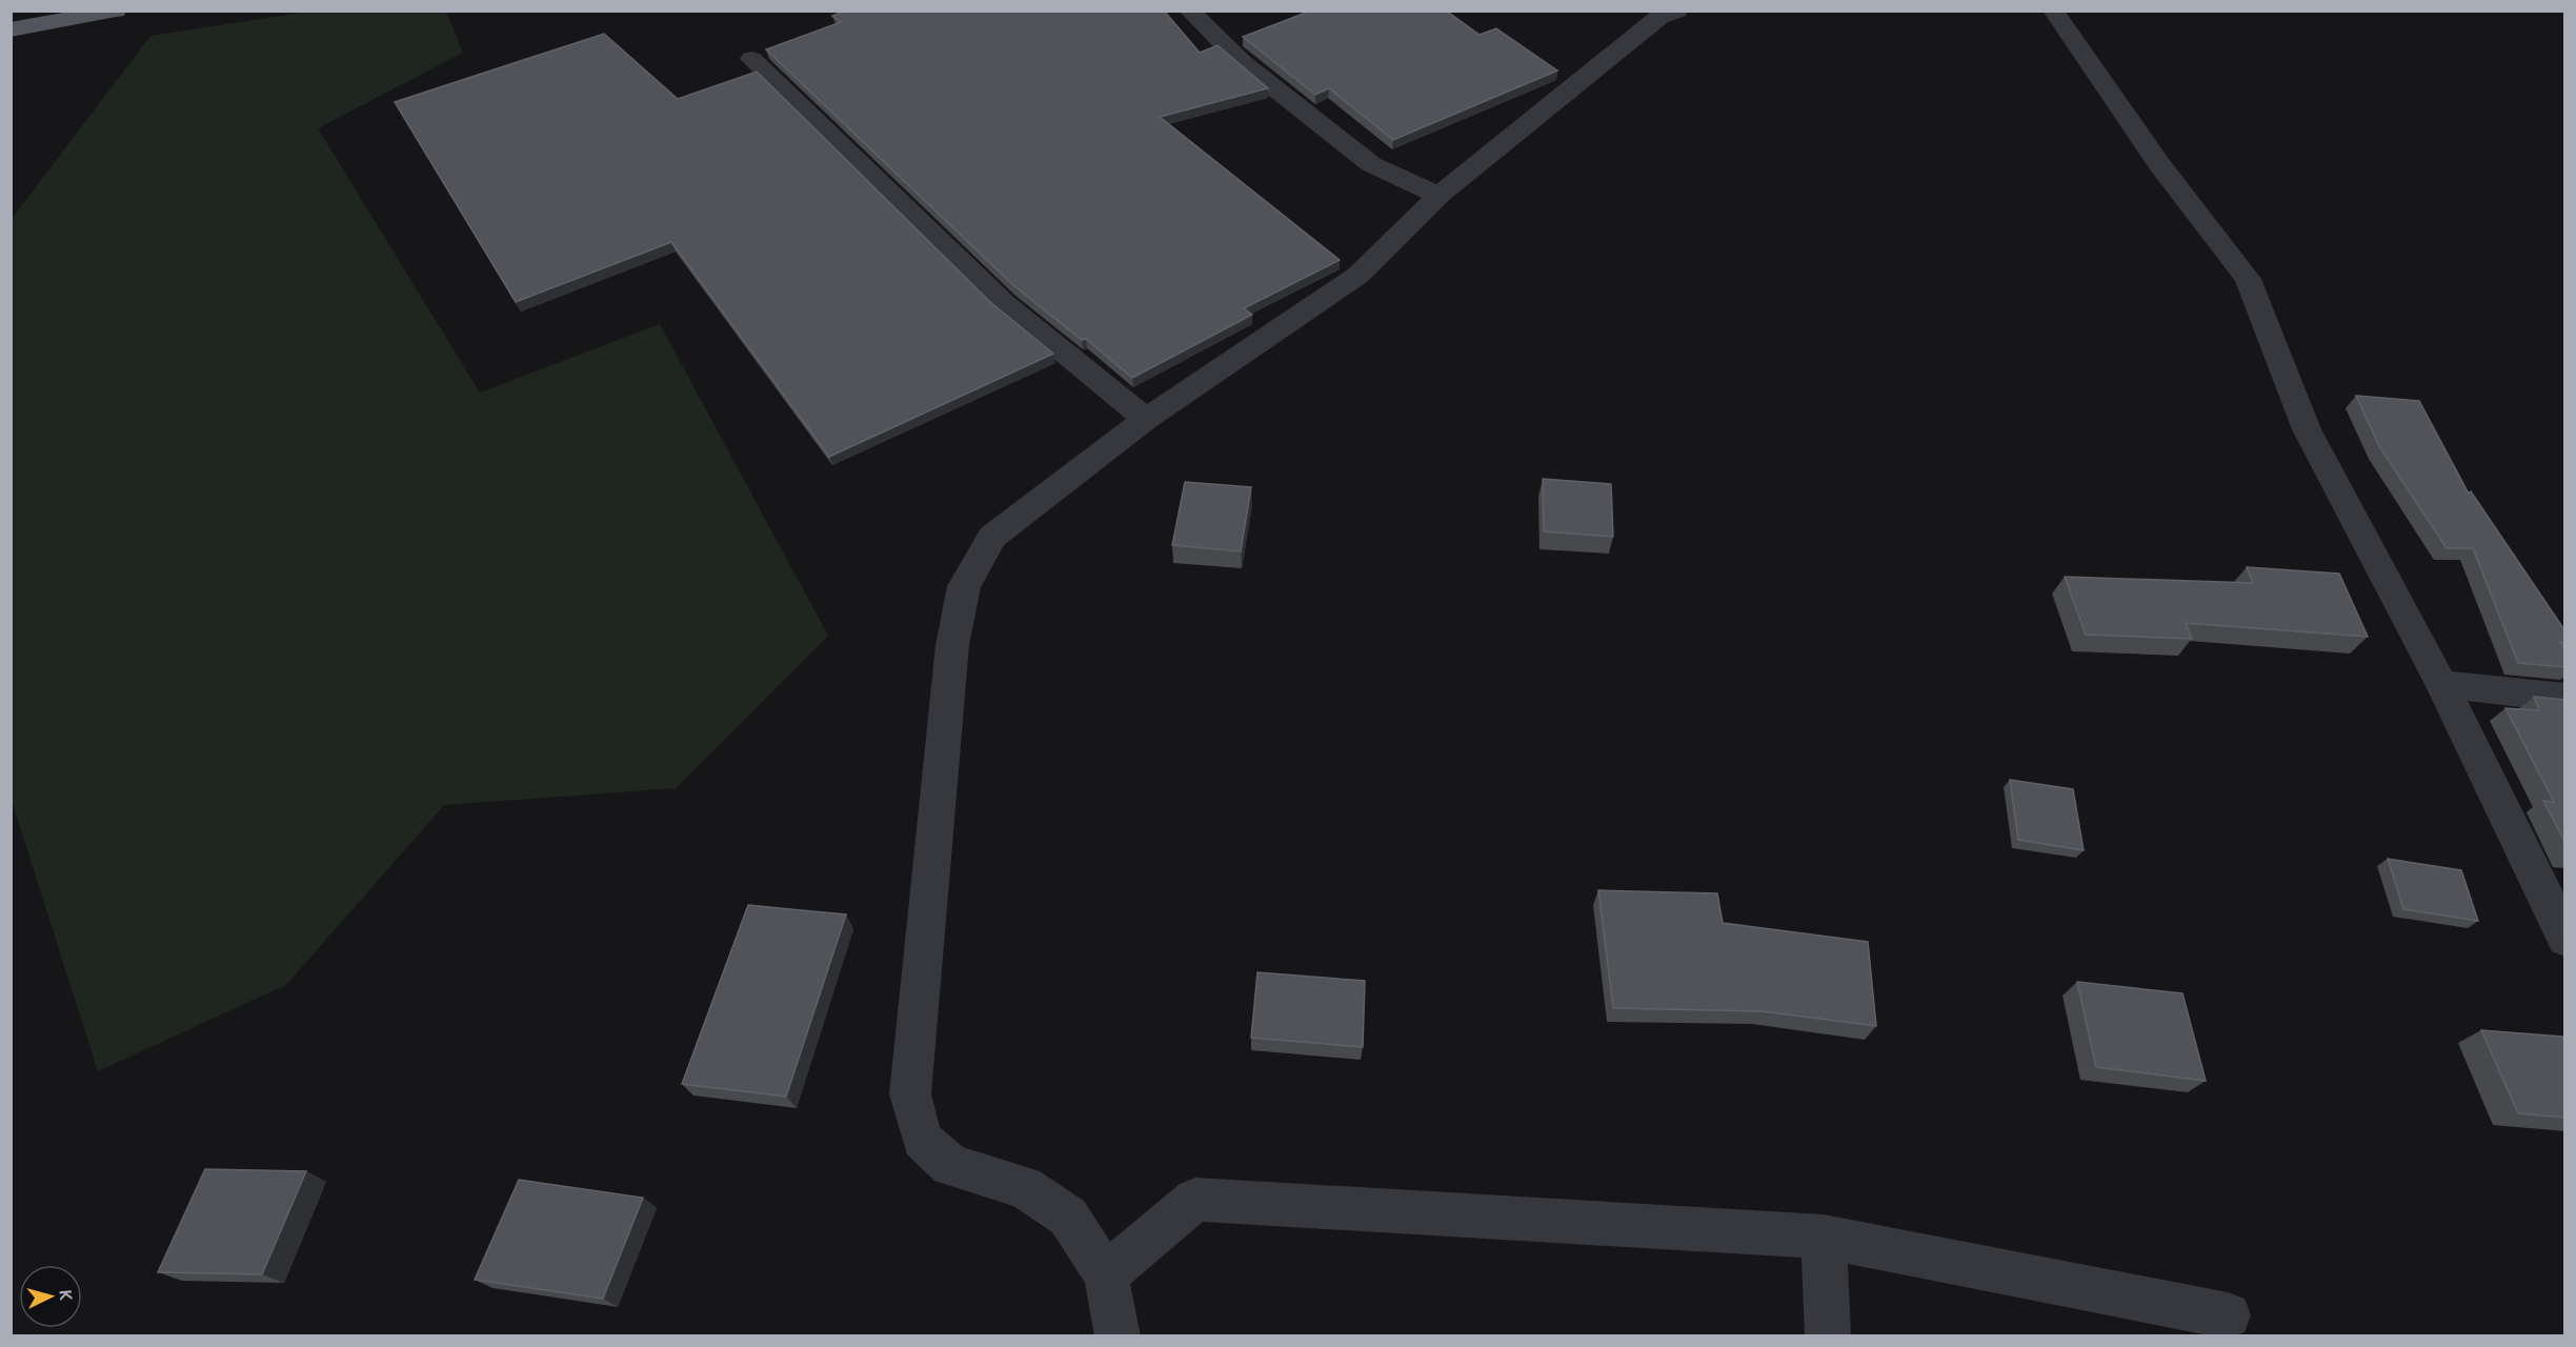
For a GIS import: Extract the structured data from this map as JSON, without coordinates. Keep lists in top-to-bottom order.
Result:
{
  "north": "right"
}
